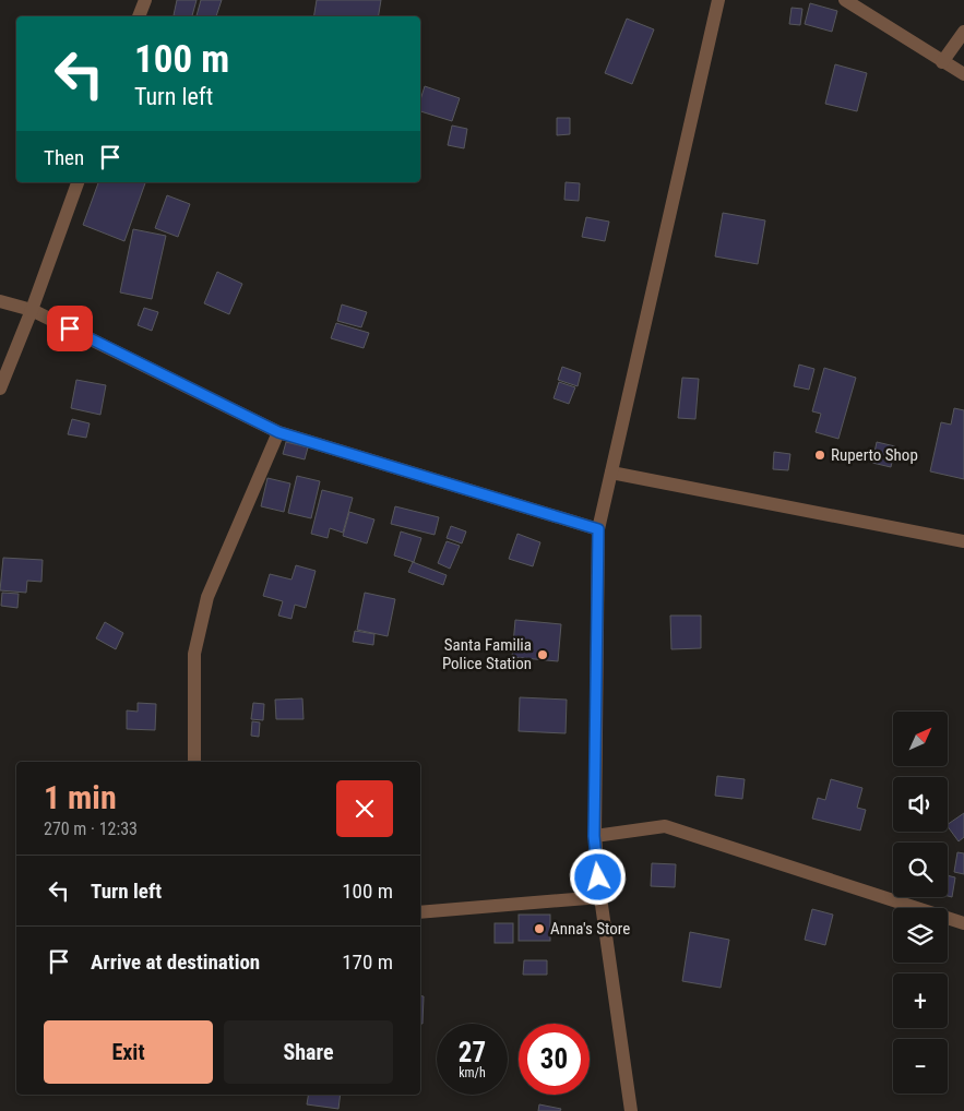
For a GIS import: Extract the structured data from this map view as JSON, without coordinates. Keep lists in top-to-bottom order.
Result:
{
  "places": ["Ruperto Shop", "Santa Familia Police Station", "Anna's Store"],
  "north": "top right",
  "page": {
    "turn": ["100 m", "Turn left"],
    "then": "Then",
    "map_buttons": ["+", "−"],
    "heading": ["1 min", "270 m · 12:33"],
    "list": [
      {
        "name": "Turn left",
        "value": "100 m"
      },
      {
        "name": "Arrive at destination",
        "value": "170 m"
      }
    ],
    "buttons": ["Exit", "Share"],
    "speed": "27 km/h",
    "limit": "30"
  }
}
